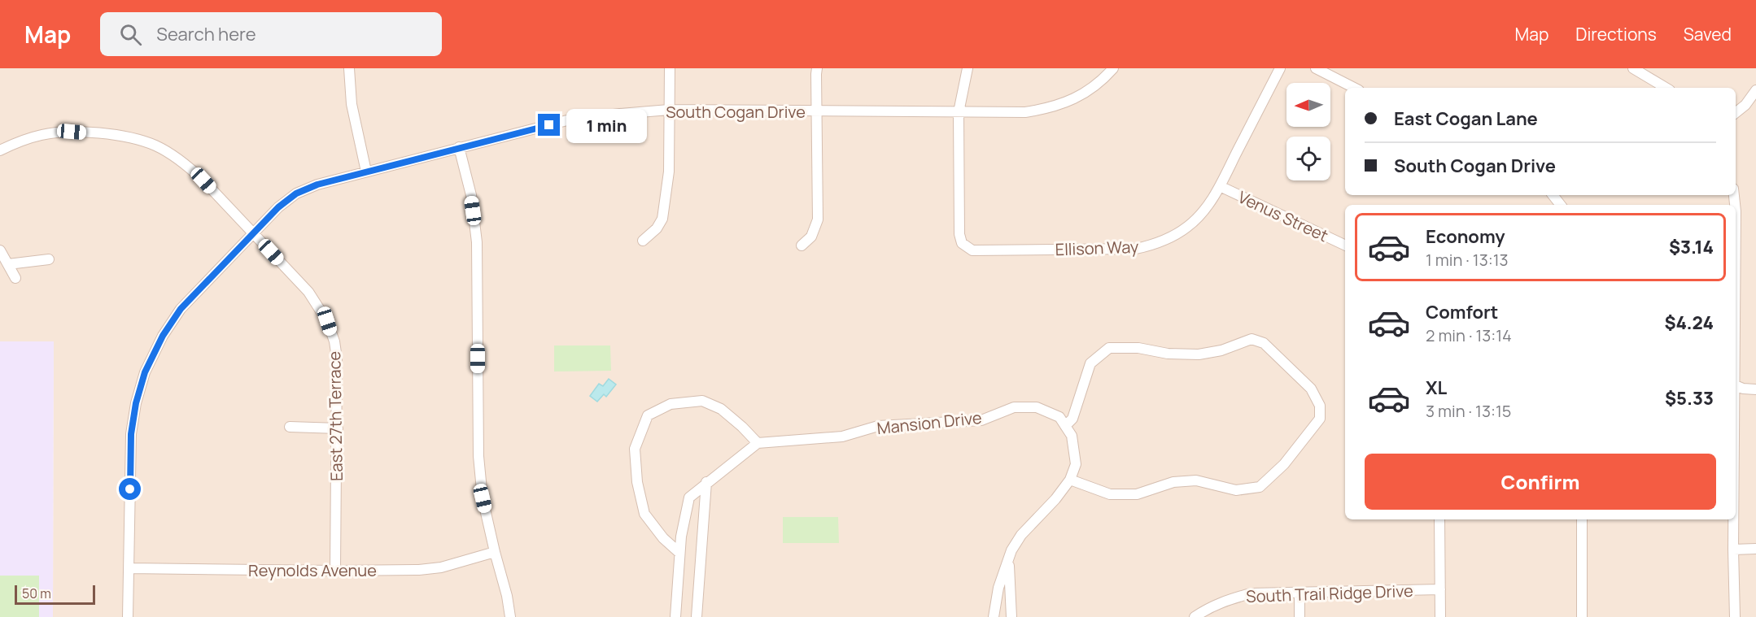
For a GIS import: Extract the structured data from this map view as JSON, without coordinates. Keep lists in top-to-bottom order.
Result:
{
  "streets": {
    "street": [
      "South Cogan Drive",
      "Venus Street",
      "Ellison Way",
      "East 27th Terrace",
      "Mansion Drive",
      "Reynolds Avenue",
      "South Trail Ridge Drive"
    ]
  },
  "crossings": [
    ["South Cogan Drive", "Ellison Way"],
    ["South Cogan Drive", "East 27th Terrace"],
    ["South Cogan Drive", "Reynolds Avenue"],
    ["Venus Street", "Ellison Way"],
    ["East 27th Terrace", "Reynolds Avenue"]
  ],
  "scale_bar": "50 m",
  "north": "left",
  "page": {
    "header": "Map",
    "search": "Search here",
    "nav": ["Map", "Directions", "Saved"],
    "banner": ["East Cogan Lane", "South Cogan Drive"],
    "bubble": "1 min",
    "list": [
      {
        "name": "Economy",
        "note": "1 min · 13:13",
        "value": "$3.14"
      },
      {
        "name": "Comfort",
        "note": "2 min · 13:14",
        "value": "$4.24"
      },
      {
        "name": "XL",
        "note": "3 min · 13:15",
        "value": "$5.33"
      }
    ],
    "buttons": "Confirm",
    "scale": "50 m"
  }
}
